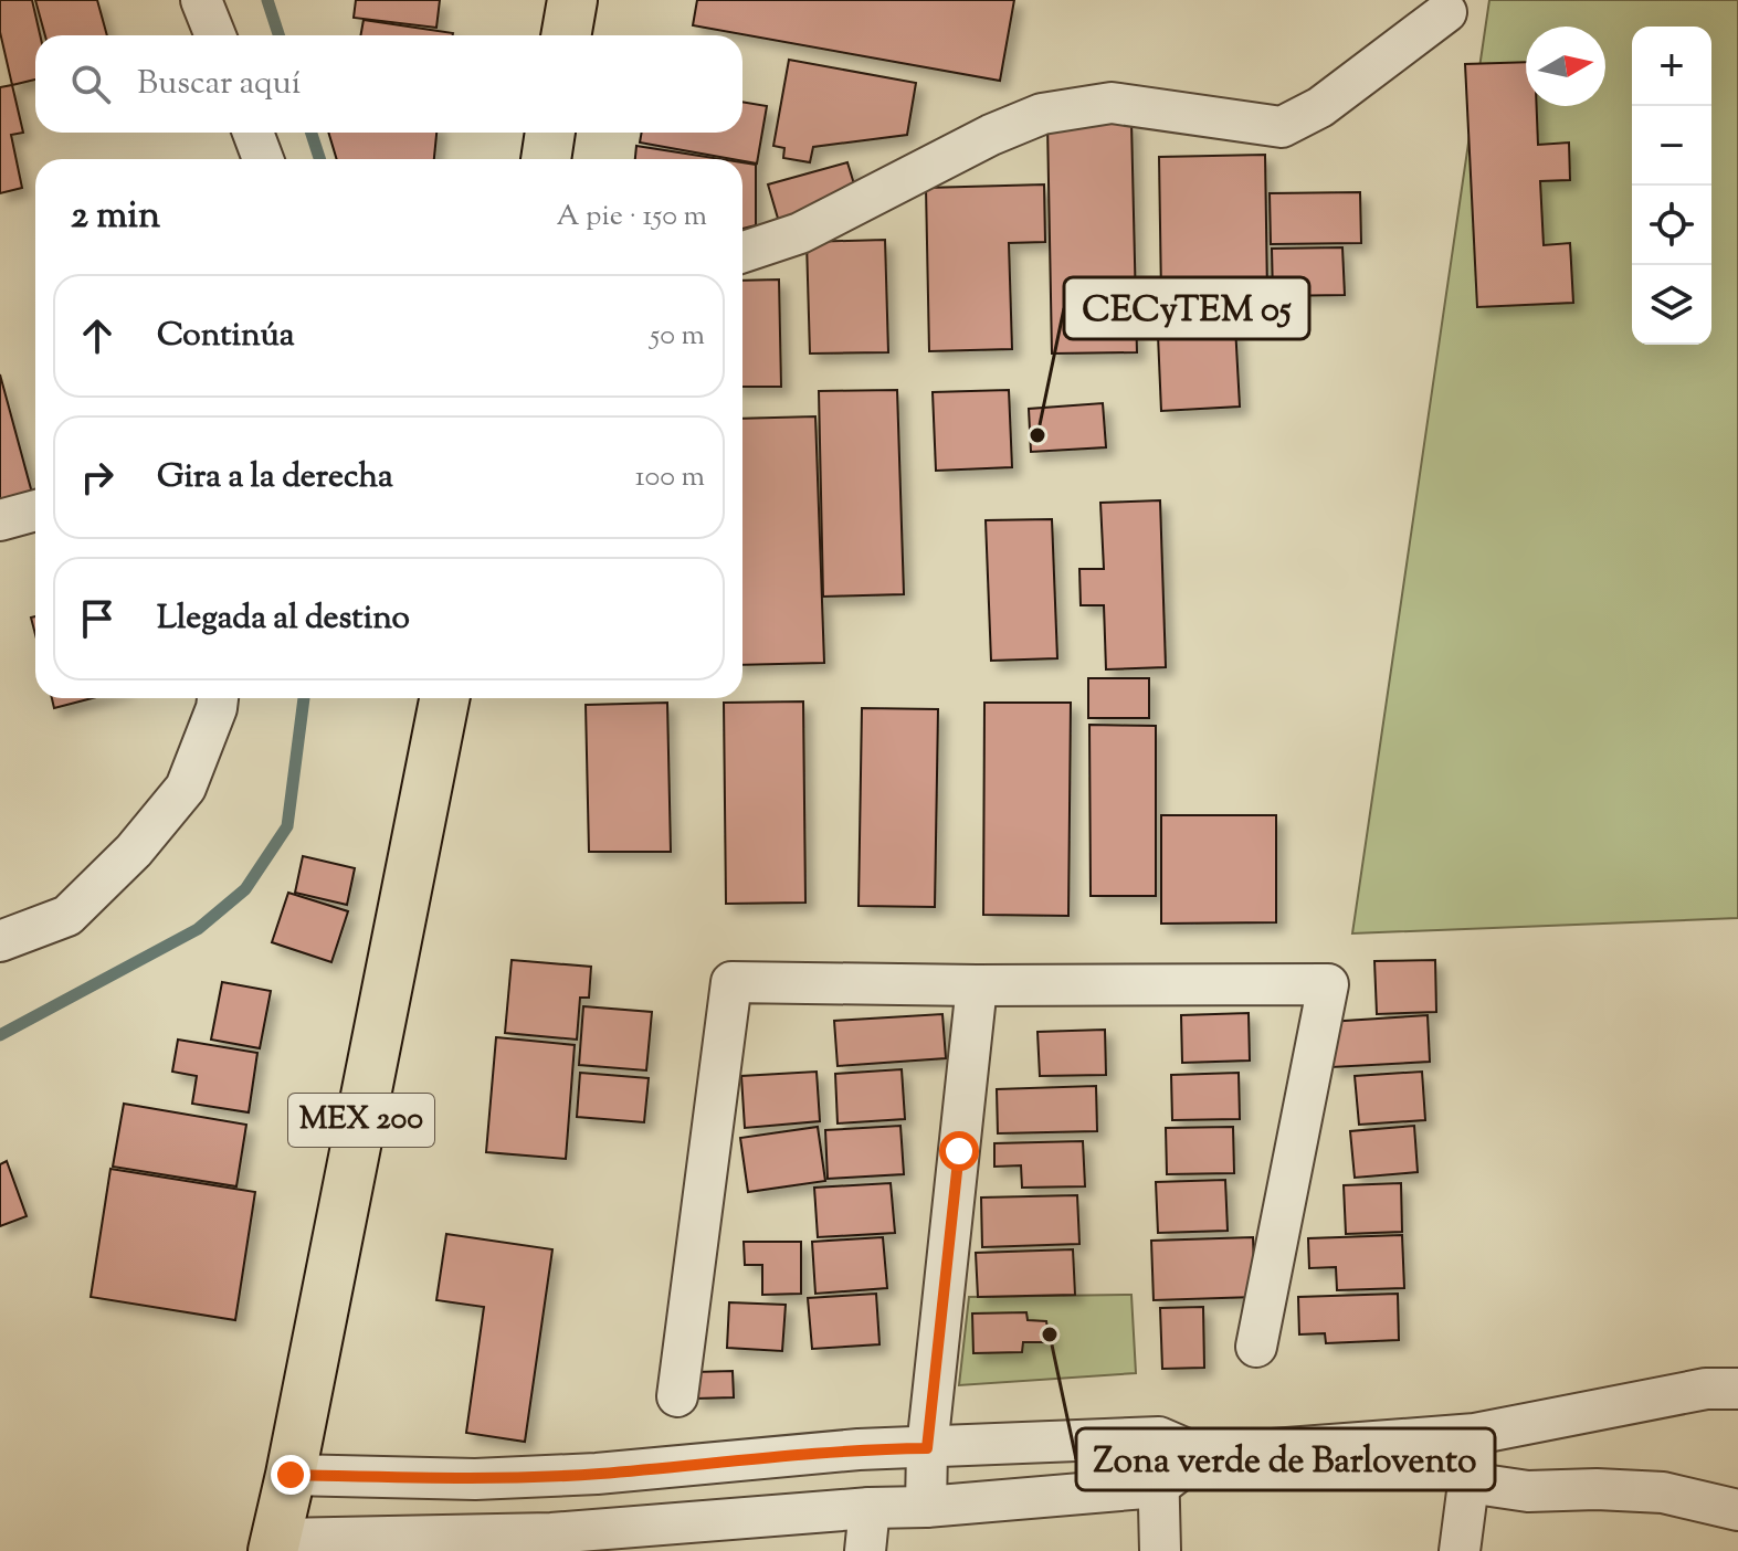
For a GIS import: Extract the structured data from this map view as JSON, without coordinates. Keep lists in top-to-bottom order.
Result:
{
  "streets": {
    "highway": ["MEX 200"]
  },
  "places": ["CECyTEM 05", "Zona verde de Barlovento"],
  "north": "right",
  "page": {
    "map_buttons": ["+", "−"],
    "search": "Buscar aquí",
    "heading": ["2 min", "A pie · 150 m"],
    "list": [
      ["Continúa", "50 m"],
      ["Gira a la derecha", "100 m"],
      "Llegada al destino"
    ]
  }
}
